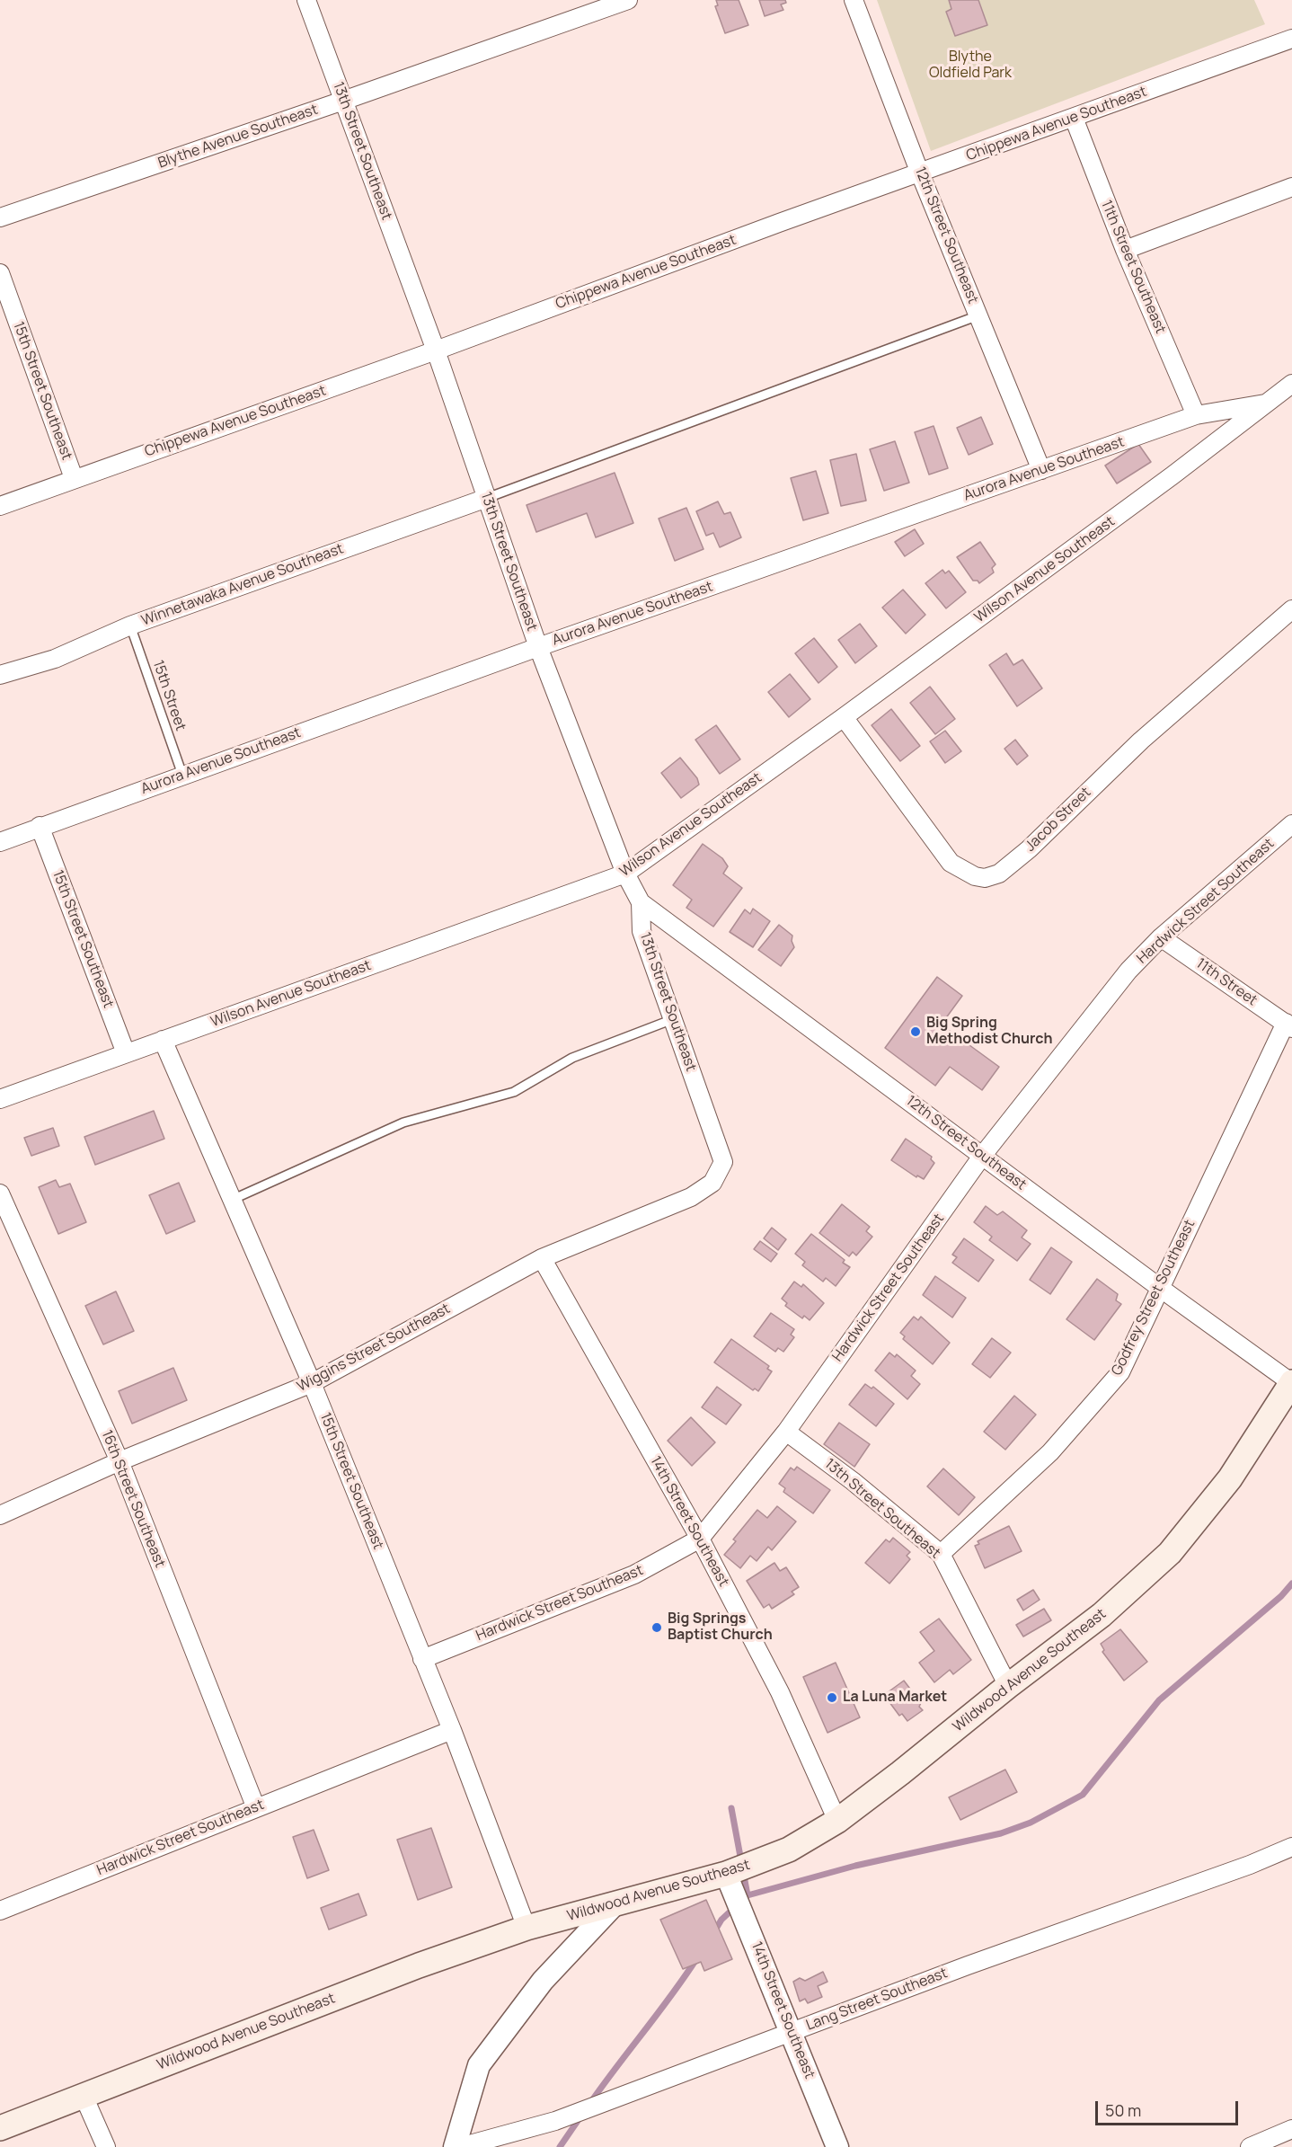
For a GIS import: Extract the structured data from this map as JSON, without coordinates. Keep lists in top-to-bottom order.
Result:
{
  "streets": {
    "main road": ["Wildwood Avenue Southeast"],
    "street": [
      "Chippewa Avenue Southeast",
      "Blythe Avenue Southeast",
      "13th Street Southeast",
      "12th Street Southeast",
      "11th Street Southeast",
      "15th Street Southeast",
      "Aurora Avenue Southeast",
      "Wilson Avenue Southeast",
      "Winnetawaka Avenue Southeast",
      "Jacob Street",
      "Hardwick Street Southeast",
      "11th Street",
      "Godfrey Street Southeast",
      "Wiggins Street Southeast",
      "16th Street Southeast",
      "14th Street Southeast",
      "Lang Street Southeast"
    ],
    "lane": ["15th Street"]
  },
  "crossings": [
    ["Chippewa Avenue Southeast", "13th Street Southeast"],
    ["Chippewa Avenue Southeast", "12th Street Southeast"],
    ["Chippewa Avenue Southeast", "11th Street Southeast"],
    ["Chippewa Avenue Southeast", "15th Street Southeast"],
    ["Blythe Avenue Southeast", "13th Street Southeast"],
    ["13th Street Southeast", "12th Street Southeast"],
    ["13th Street Southeast", "Aurora Avenue Southeast"],
    ["13th Street Southeast", "Wilson Avenue Southeast"],
    ["13th Street Southeast", "Winnetawaka Avenue Southeast"],
    ["13th Street Southeast", "Hardwick Street Southeast"],
    ["13th Street Southeast", "Godfrey Street Southeast"],
    ["13th Street Southeast", "Wiggins Street Southeast"],
    ["13th Street Southeast", "Wildwood Avenue Southeast"],
    ["12th Street Southeast", "Aurora Avenue Southeast"],
    ["12th Street Southeast", "Hardwick Street Southeast"],
    ["12th Street Southeast", "Godfrey Street Southeast"],
    ["12th Street Southeast", "Wildwood Avenue Southeast"],
    ["11th Street Southeast", "Aurora Avenue Southeast"],
    ["15th Street Southeast", "Aurora Avenue Southeast"],
    ["15th Street Southeast", "Wilson Avenue Southeast"],
    ["15th Street Southeast", "Hardwick Street Southeast"],
    ["15th Street Southeast", "Wiggins Street Southeast"],
    ["15th Street Southeast", "Wildwood Avenue Southeast"],
    ["Aurora Avenue Southeast", "Wilson Avenue Southeast"],
    ["Aurora Avenue Southeast", "15th Street"],
    ["Wilson Avenue Southeast", "Jacob Street"],
    ["Winnetawaka Avenue Southeast", "15th Street"],
    ["Hardwick Street Southeast", "11th Street"],
    ["Hardwick Street Southeast", "16th Street Southeast"],
    ["Hardwick Street Southeast", "14th Street Southeast"],
    ["11th Street", "Godfrey Street Southeast"],
    ["Wiggins Street Southeast", "16th Street Southeast"],
    ["Wiggins Street Southeast", "14th Street Southeast"],
    ["14th Street Southeast", "Wildwood Avenue Southeast"],
    ["14th Street Southeast", "Lang Street Southeast"]
  ],
  "parks": ["Blythe Oldfield Park"],
  "places": ["Big Spring Methodist Church", "Big Springs Baptist Church", "La Luna Market"],
  "scale_bar": "50 m"
}
